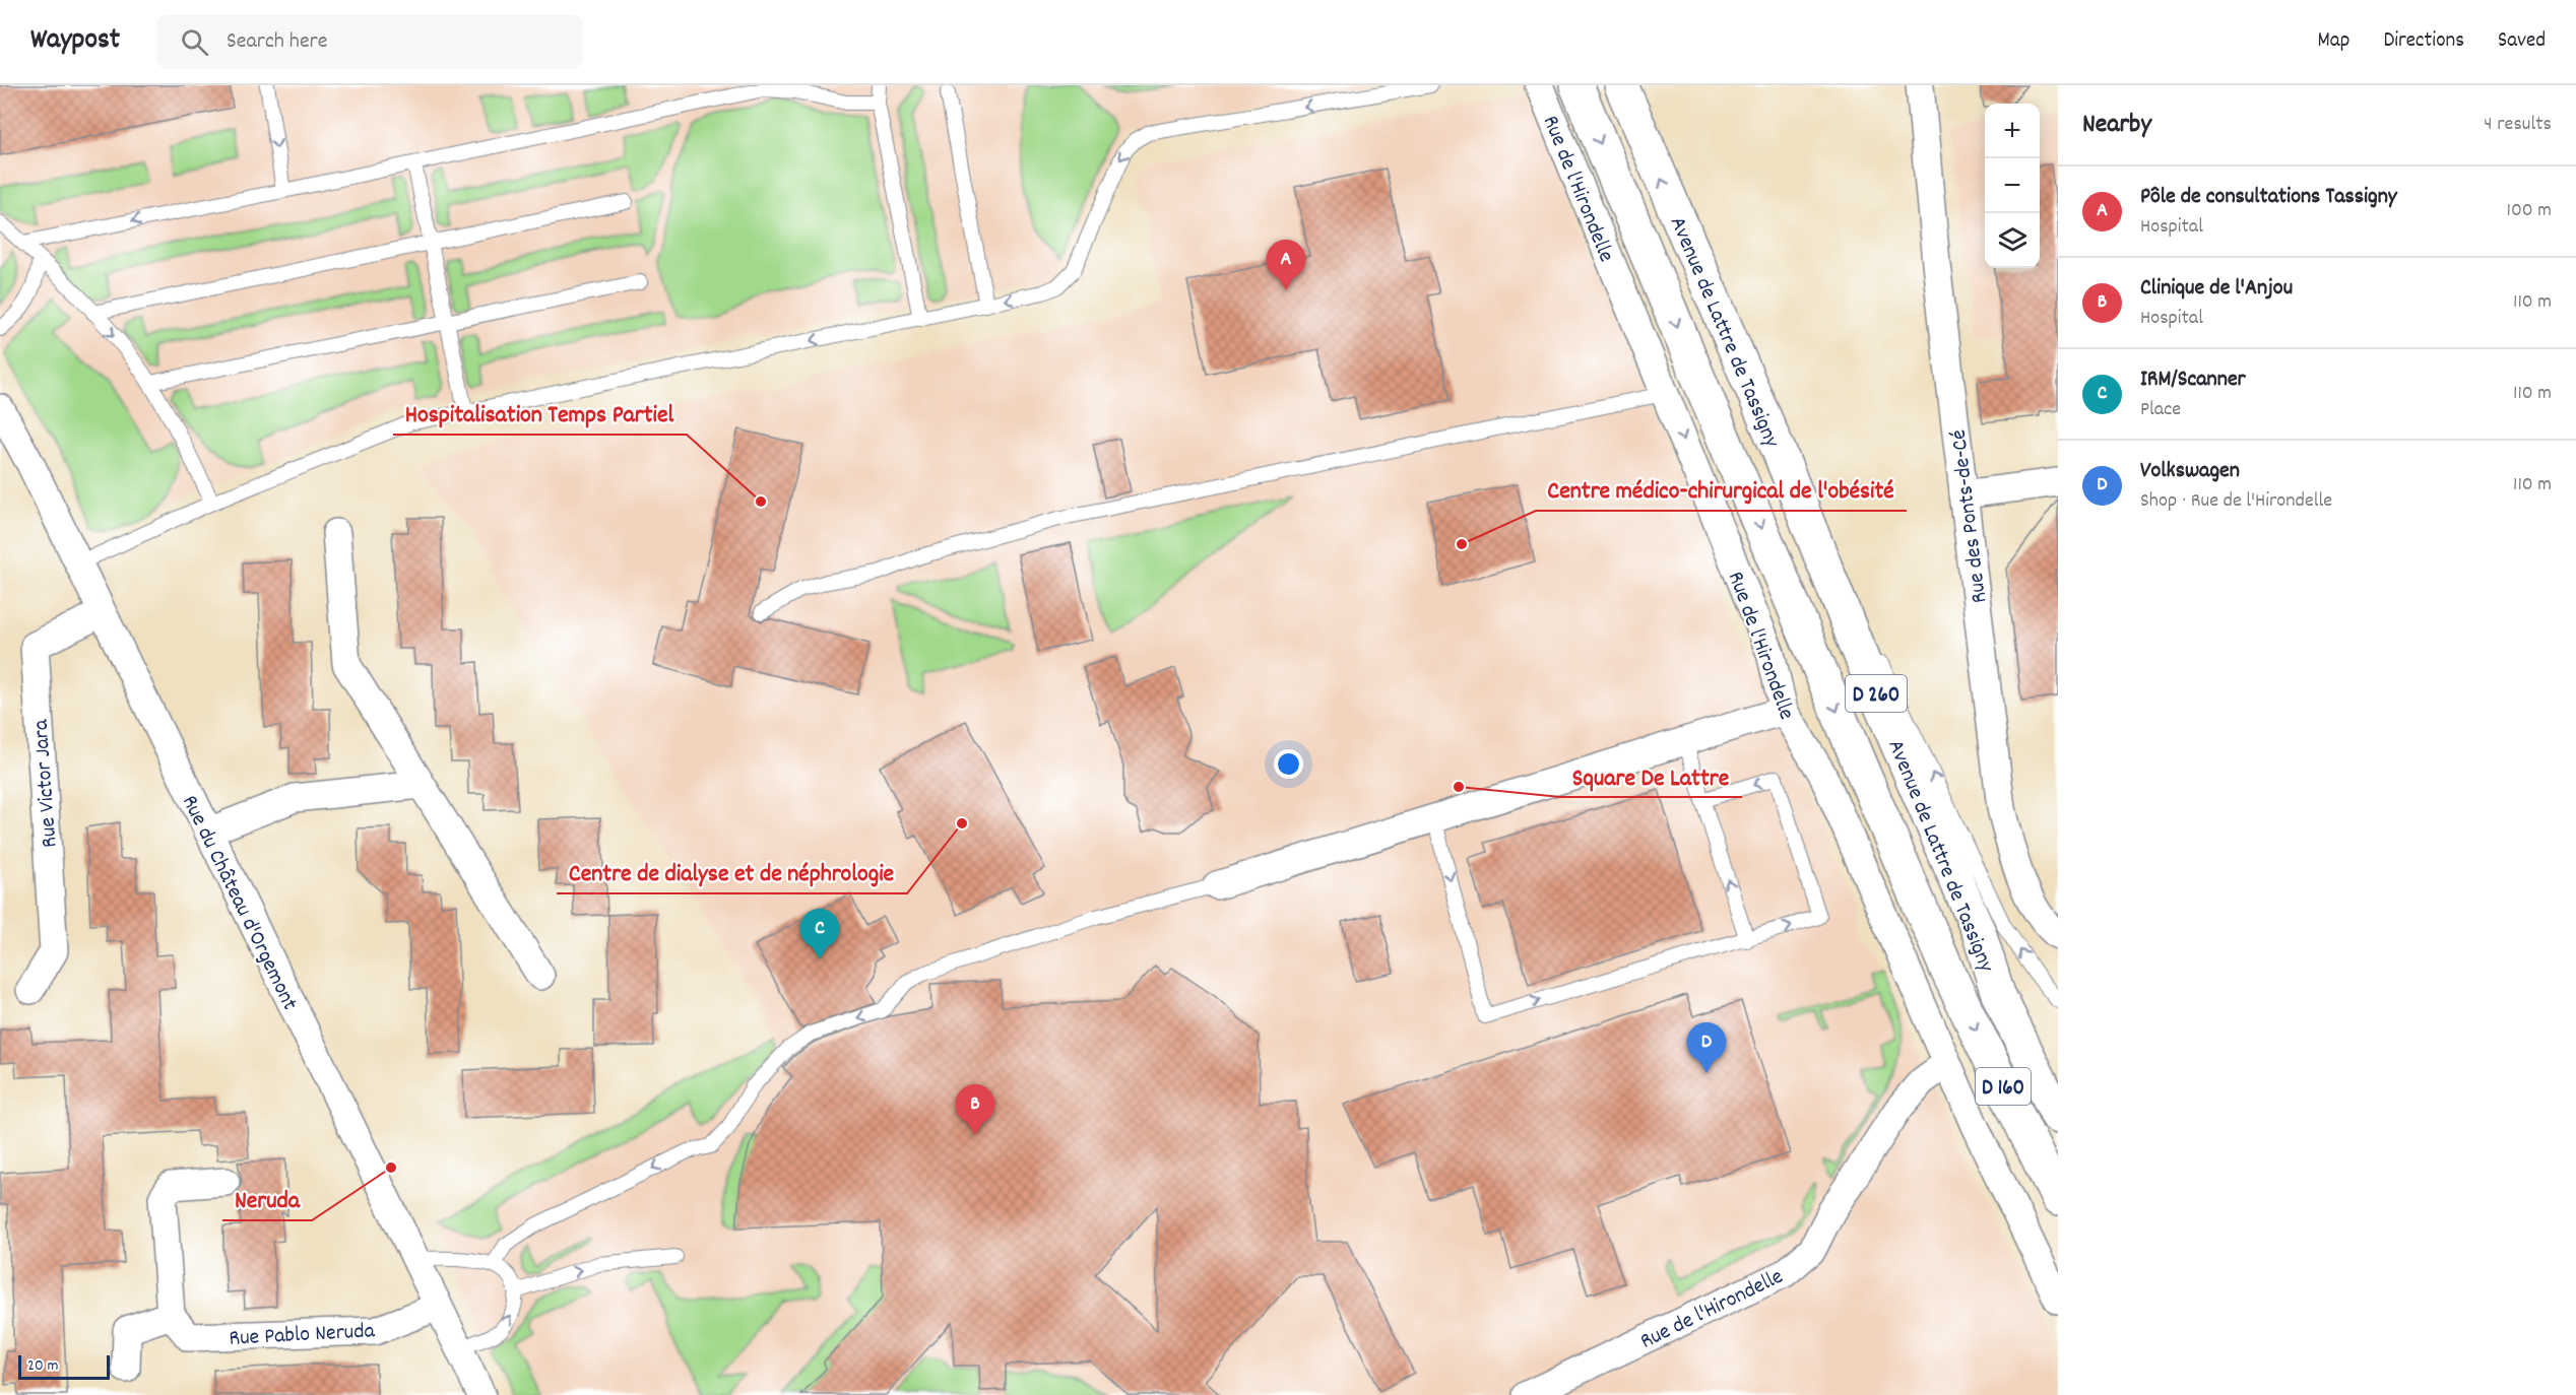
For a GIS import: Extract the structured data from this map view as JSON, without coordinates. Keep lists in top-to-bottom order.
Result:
{
  "streets": {
    "main road": ["Avenue de Lattre de Tassigny", "D 260", "D 160"],
    "street": [
      "Rue de l'Hirondelle",
      "Rue des Ponts-de-Cé",
      "Rue Victor Jara",
      "Rue du Château d'Orgemont",
      "Rue Pablo Neruda"
    ]
  },
  "crossings": [
    ["Avenue de Lattre de Tassigny", "D 260"],
    ["Avenue de Lattre de Tassigny", "D 160"],
    ["Rue Victor Jara", "Rue du Château d'Orgemont"],
    ["Rue du Château d'Orgemont", "Rue Pablo Neruda"]
  ],
  "places": [
    "Hospitalisation Temps Partiel",
    "Centre médico-chirurgical de l'obésité",
    "Square De Lattre",
    "Centre de dialyse et de néphrologie",
    "Neruda"
  ],
  "scale_bar": "20 m",
  "page": {
    "header": "Waypost",
    "search": "Search here",
    "nav": ["Map", "Directions", "Saved"],
    "heading": ["Nearby", "4 results"],
    "map_buttons": ["+", "−"],
    "list": [
      {
        "mark": "A",
        "name": "Pôle de consultations Tassigny",
        "note": "Hospital",
        "value": "100 m"
      },
      {
        "mark": "B",
        "name": "Clinique de l'Anjou",
        "note": "Hospital",
        "value": "110 m"
      },
      {
        "mark": "C",
        "name": "IRM/Scanner",
        "note": "Place",
        "value": "110 m"
      },
      {
        "mark": "D",
        "name": "Volkswagen",
        "note": "Shop · Rue de l'Hirondelle",
        "value": "110 m"
      }
    ],
    "pins": [
      "A",
      "C",
      "D",
      "B"
    ],
    "scale": "20 m"
  }
}
